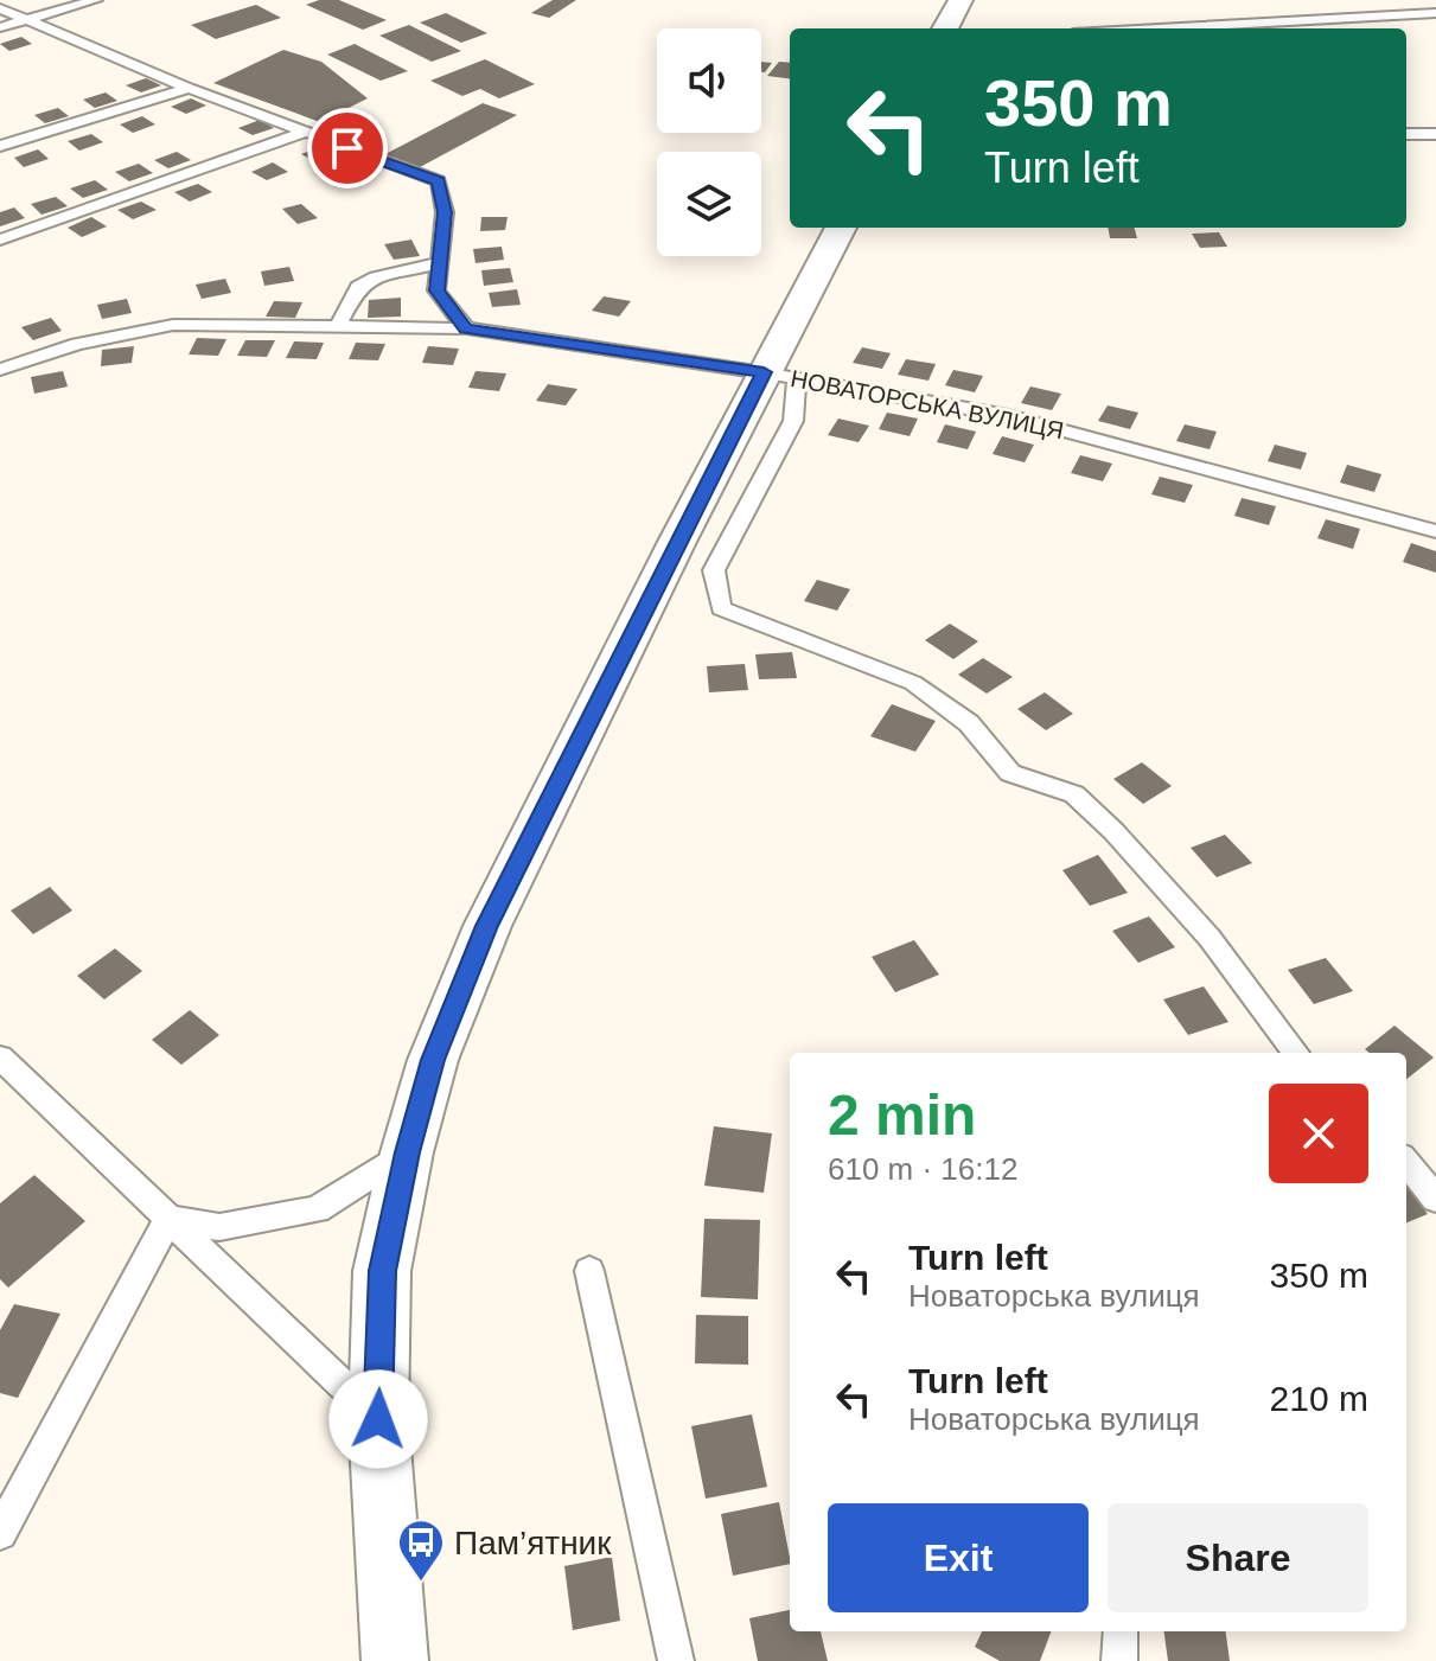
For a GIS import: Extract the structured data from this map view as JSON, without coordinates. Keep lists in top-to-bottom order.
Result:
{
  "streets": {
    "street": ["НОВАТОРСЬКА ВУЛИЦЯ"]
  },
  "places": {
    "bus stop": ["Пам’ятник"]
  },
  "page": {
    "turn": ["350 m", "Turn left"],
    "heading": ["2 min", "610 m · 16:12"],
    "list": [
      {
        "name": "Turn left",
        "note": "Новаторська вулиця",
        "value": "350 m"
      },
      {
        "name": "Turn left",
        "note": "Новаторська вулиця",
        "value": "210 m"
      }
    ],
    "buttons": ["Exit", "Share"]
  }
}
